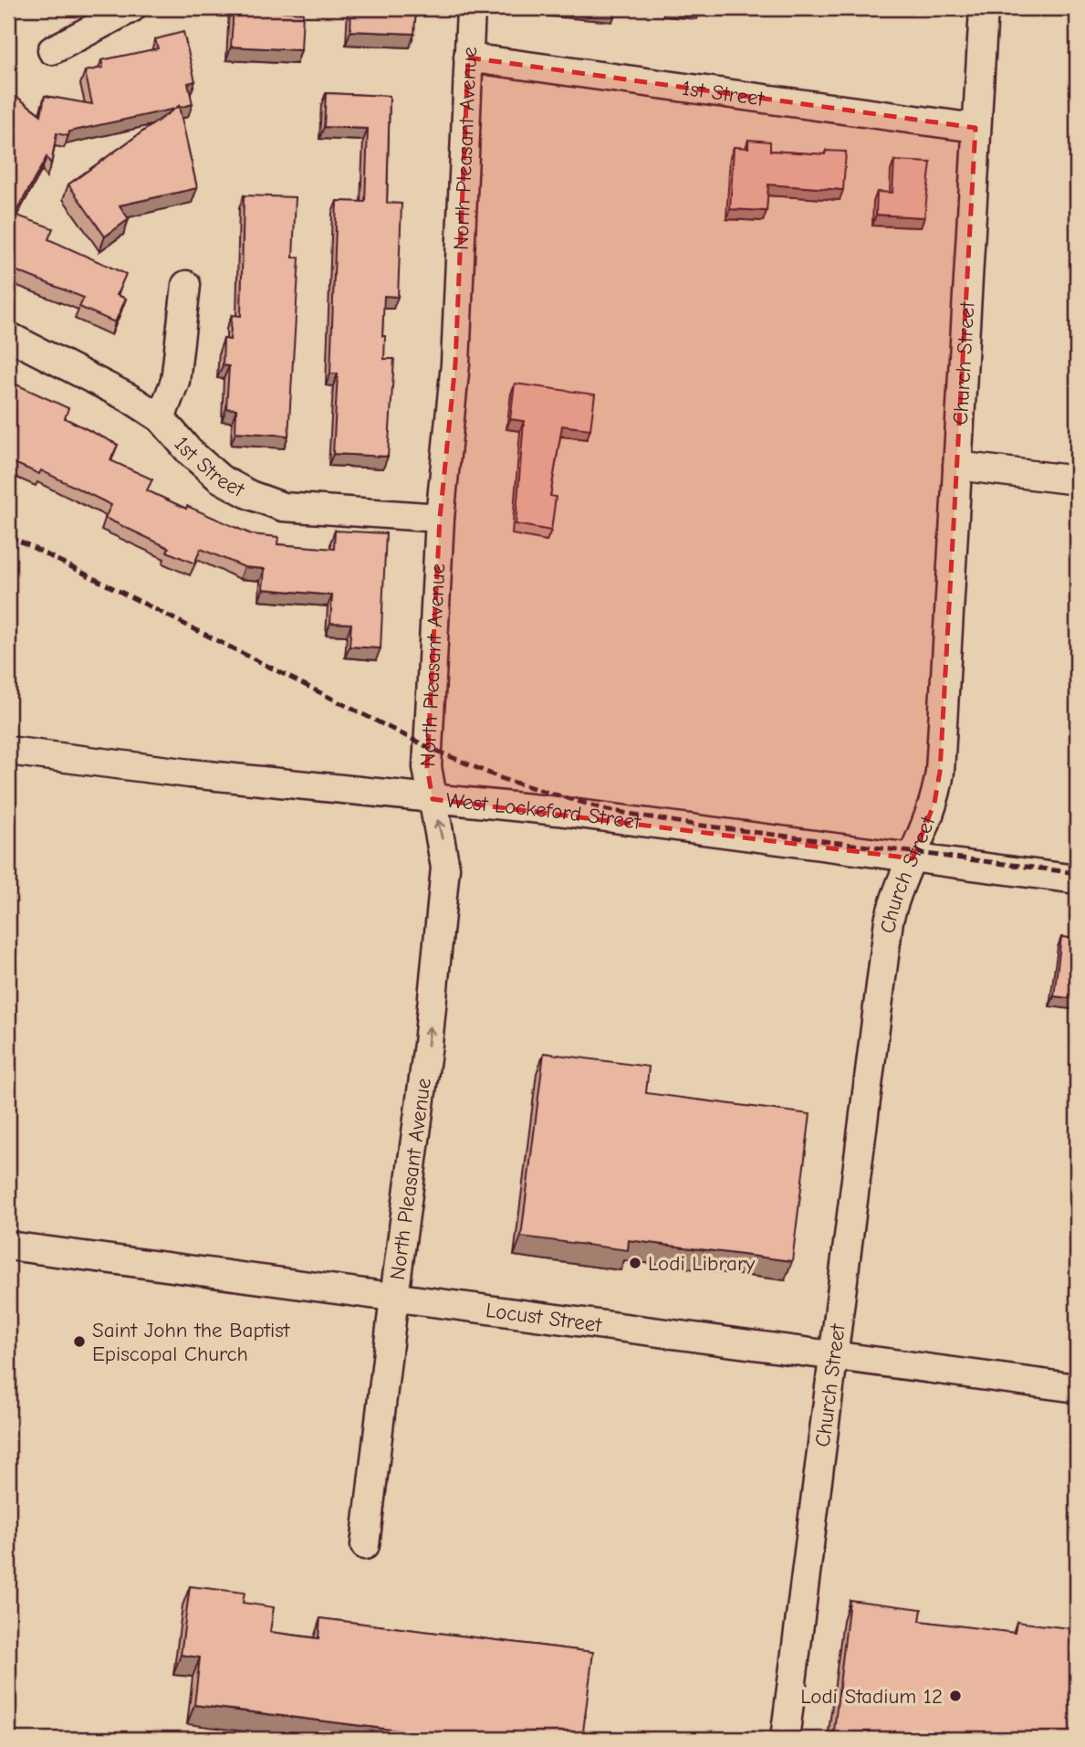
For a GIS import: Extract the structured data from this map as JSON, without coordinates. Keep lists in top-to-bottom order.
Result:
{
  "streets": {
    "street": [
      "1st Street",
      "North Pleasant Avenue",
      "Church Street",
      "West Lockeford Street",
      "Locust Street"
    ]
  },
  "crossings": [
    ["1st Street", "North Pleasant Avenue"],
    ["1st Street", "Church Street"],
    ["North Pleasant Avenue", "West Lockeford Street"],
    ["North Pleasant Avenue", "Locust Street"],
    ["Church Street", "West Lockeford Street"],
    ["Church Street", "Locust Street"]
  ],
  "places": ["Lodi Library", "Saint John the Baptist Episcopal Church", "Lodi Stadium 12"]
}
